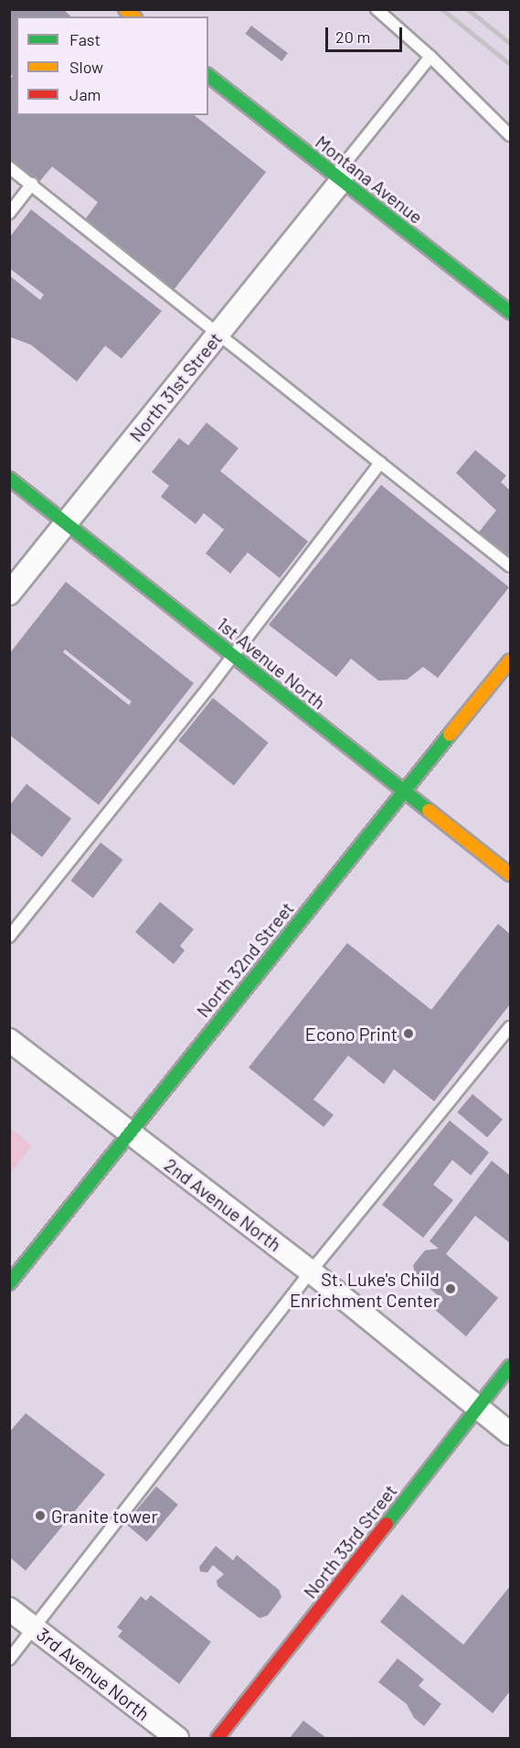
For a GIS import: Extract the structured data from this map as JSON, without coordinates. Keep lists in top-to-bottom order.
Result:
{
  "streets": {
    "street": [
      "Montana Avenue",
      "North 31st Street",
      "1st Avenue North",
      "North 32nd Street",
      "2nd Avenue North",
      "North 33rd Street",
      "3rd Avenue North"
    ]
  },
  "crossings": [
    ["Montana Avenue", "North 31st Street"],
    ["North 31st Street", "1st Avenue North"],
    ["1st Avenue North", "North 32nd Street"],
    ["North 32nd Street", "2nd Avenue North"],
    ["2nd Avenue North", "North 33rd Street"]
  ],
  "places": ["Econo Print", "St. Luke's Child Enrichment Center", "Granite tower"],
  "legend": ["Fast", "Slow", "Jam"],
  "scale_bar": "20 m"
}
